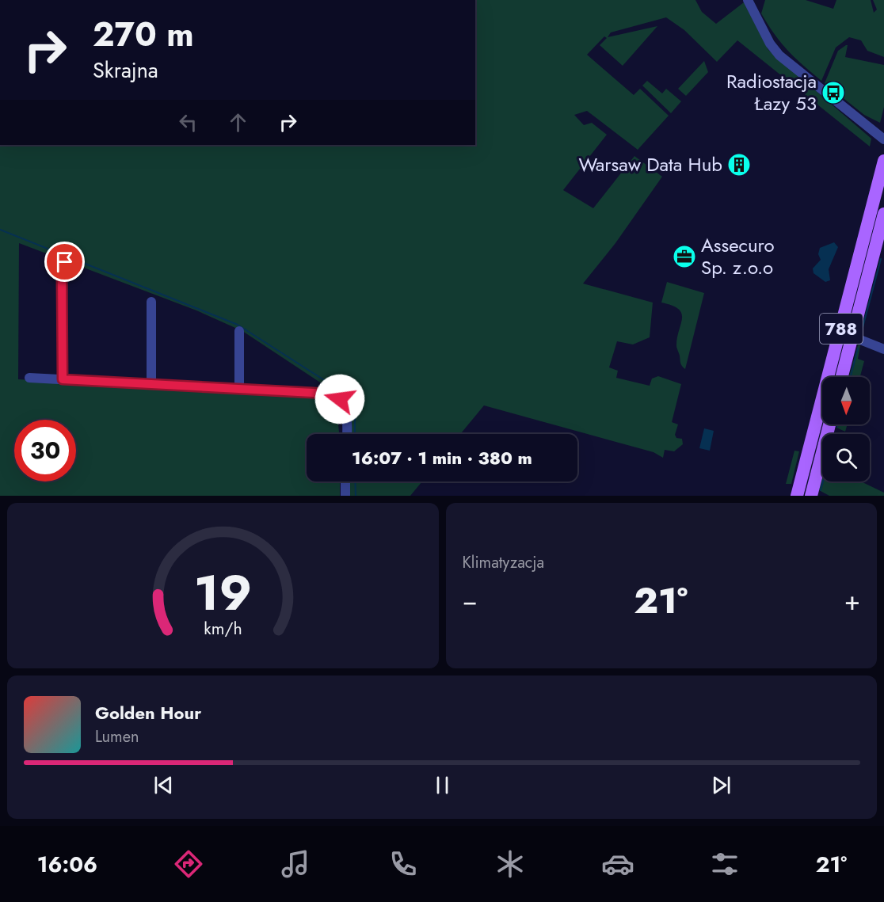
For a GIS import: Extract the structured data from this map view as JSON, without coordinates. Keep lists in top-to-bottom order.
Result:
{
  "streets": {
    "main road": ["788"]
  },
  "places": {
    "bus stop": ["Radiostacja Łazy 53"],
    "building": ["Warsaw Data Hub"],
    "office": ["Assecuro Sp. z.o.o"]
  },
  "north": "bottom",
  "page": {
    "turn": ["270 m", "Skrajna"],
    "limit": "30",
    "trip": "16:07 · 1 min · 380 m",
    "tile": "Klimatyzacja",
    "heat": ["−", "21°", "+"],
    "song": ["Golden Hour", "Lumen"],
    "tabs": ["16:06", "21°"],
    "gauge": ["19", "km/h"]
  }
}
